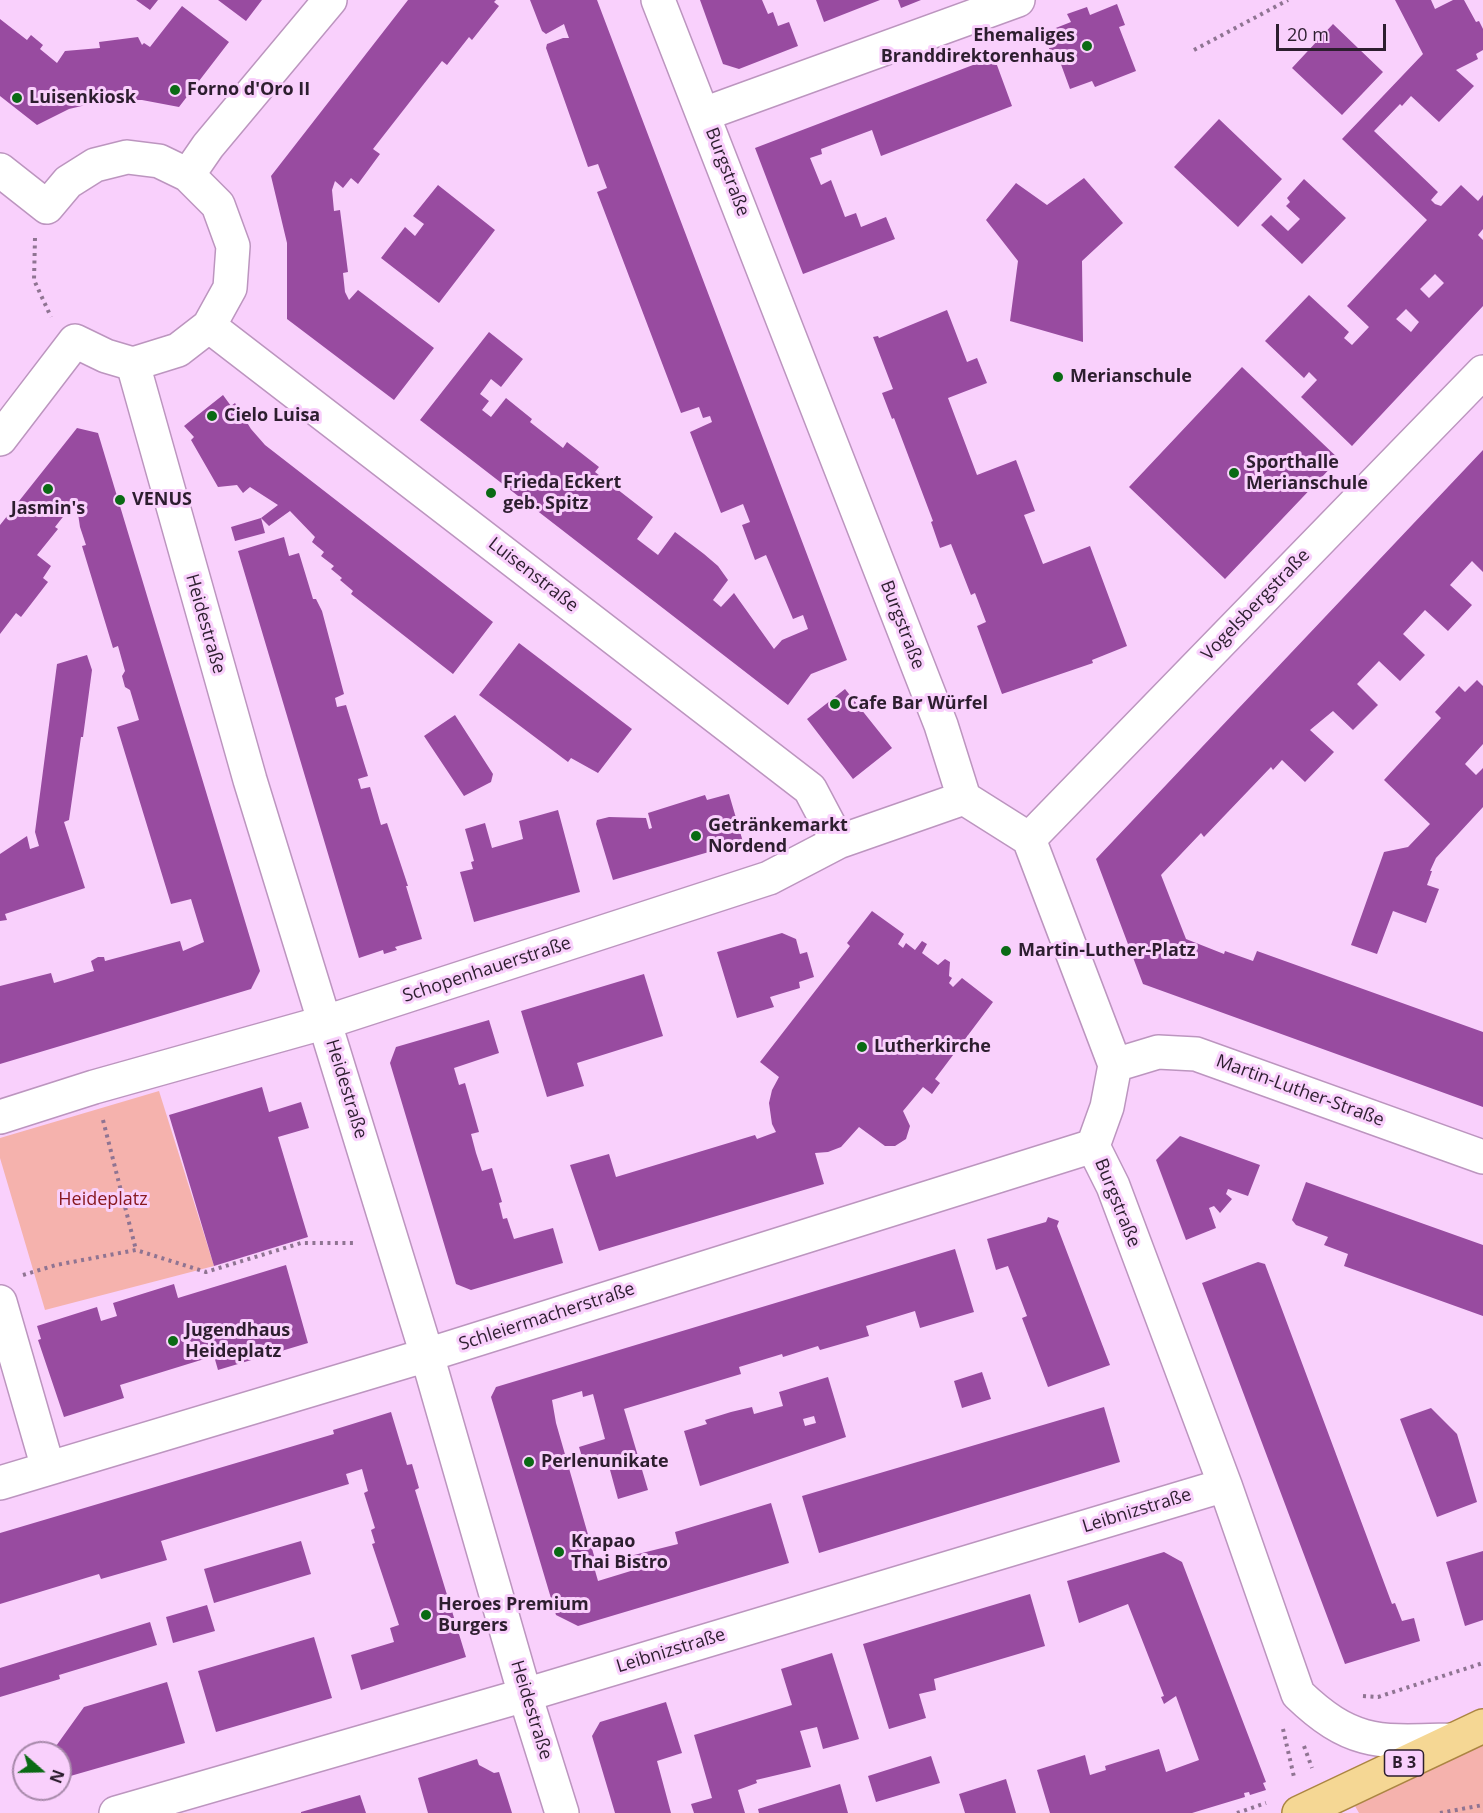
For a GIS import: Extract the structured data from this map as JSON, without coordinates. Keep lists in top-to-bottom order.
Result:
{
  "streets": {
    "main road": ["B 3"],
    "street": [
      "Burgstraße",
      "Luisenstraße",
      "Vogelsbergstraße",
      "Heidestraße",
      "Schopenhauerstraße",
      "Martin-Luther-Straße",
      "Schleiermacherstraße",
      "Leibnizstraße"
    ]
  },
  "crossings": [
    ["Burgstraße", "Schopenhauerstraße"],
    ["Burgstraße", "Martin-Luther-Straße"],
    ["Burgstraße", "Schleiermacherstraße"],
    ["Burgstraße", "Leibnizstraße"],
    ["Burgstraße", "B 3"],
    ["Luisenstraße", "Heidestraße"],
    ["Luisenstraße", "Schopenhauerstraße"],
    ["Heidestraße", "Schopenhauerstraße"],
    ["Heidestraße", "Schleiermacherstraße"],
    ["Heidestraße", "Leibnizstraße"]
  ],
  "parks": ["Heideplatz"],
  "places": [
    "Ehemaliges Branddirektorenhaus",
    "Forno d'Oro II",
    "Luisenkiosk",
    "Merianschule",
    "Cielo Luisa",
    "Sporthalle Merianschule",
    "Jasmin's",
    "Frieda Eckert geb. Spitz",
    "VENUS",
    "Cafe Bar Würfel",
    "Getränkemarkt Nordend",
    "Martin-Luther-Platz",
    "Lutherkirche",
    "Jugendhaus Heideplatz",
    "Perlenunikate",
    "Krapao Thai Bistro",
    "Heroes Premium Burgers"
  ],
  "scale_bar": "20 m",
  "north": "right"
}
